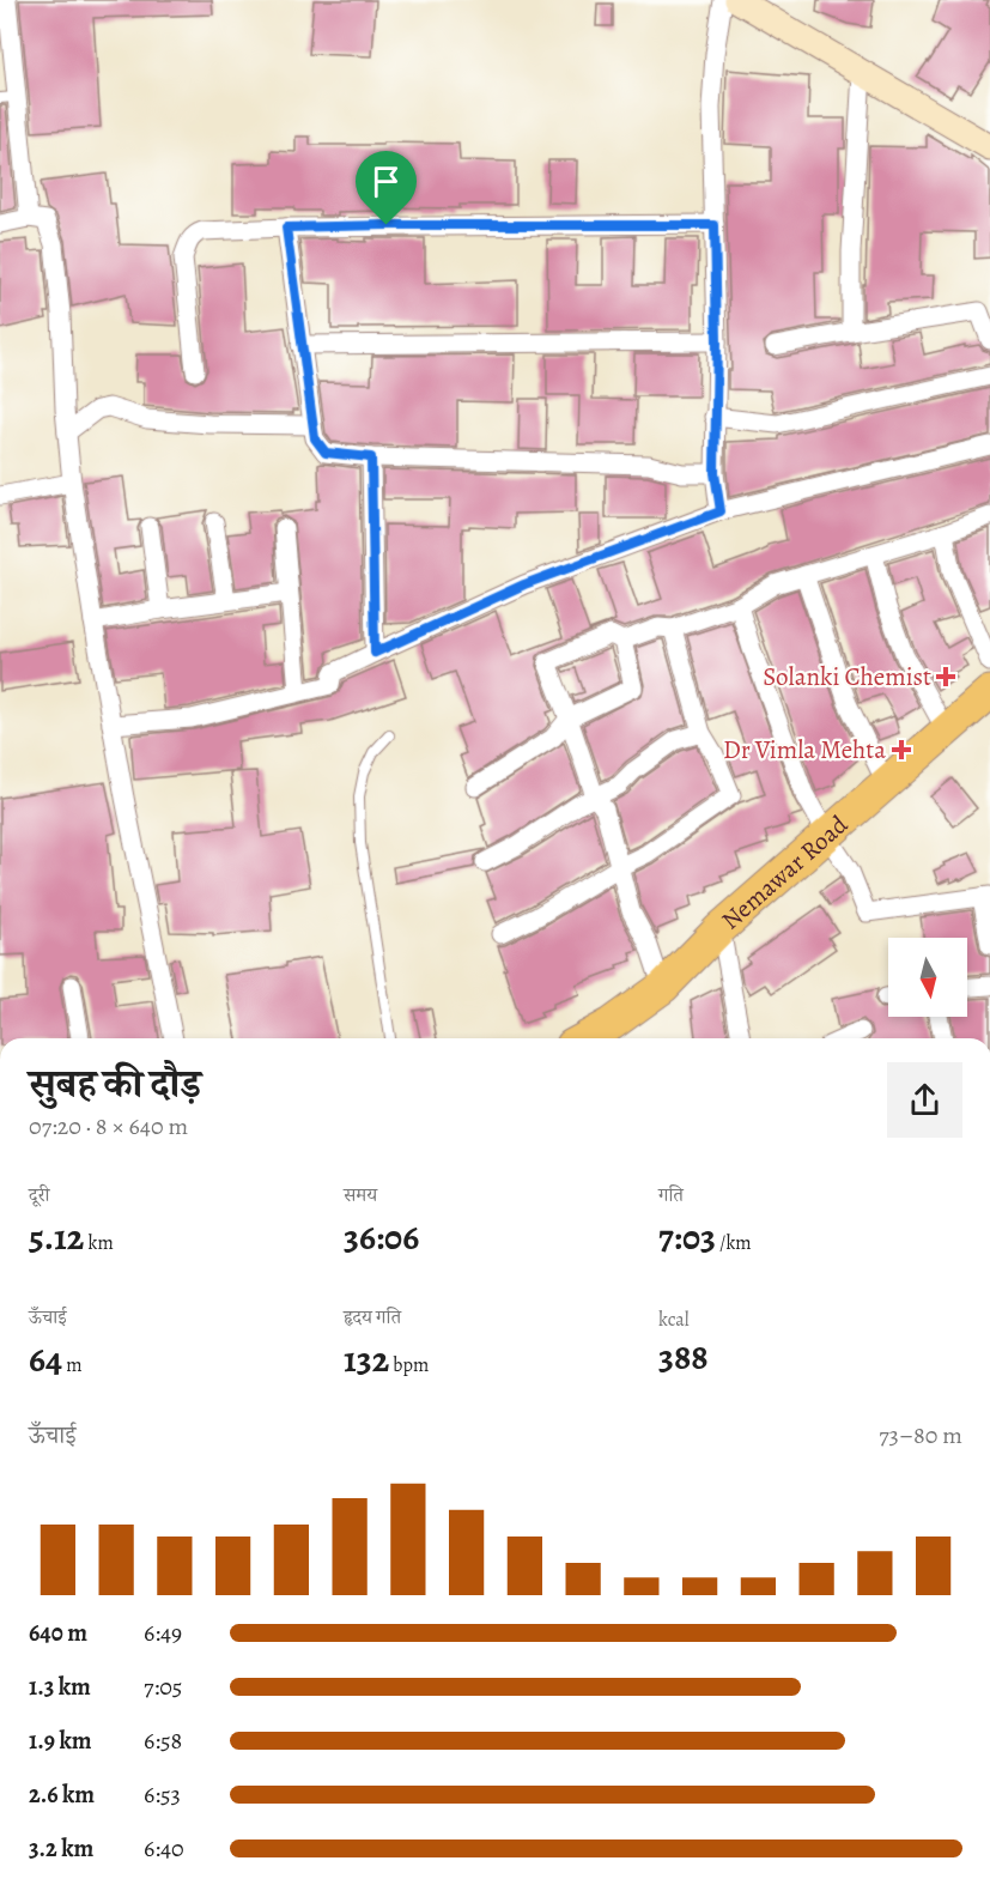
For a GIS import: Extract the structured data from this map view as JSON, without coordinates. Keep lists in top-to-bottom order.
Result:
{
  "streets": {
    "highway": ["Nemawar Road"]
  },
  "places": {
    "health": ["Solanki Chemist", "Dr Vimla Mehta"]
  },
  "north": "bottom",
  "page": {
    "heading": ["सुबह की दौड़", "07:20 · 8 × 640 m"],
    "stats": [
      ["दूरी", "5.12 km"],
      ["समय", "36:06"],
      ["गति", "7:03 /km"],
      ["ऊँचाई", "64 m"],
      ["हृदय गति", "132 bpm"],
      ["kcal", "388"]
    ],
    "chart": ["ऊँचाई", "73–80 m"],
    "list": [
      {
        "name": "640 m",
        "note": "6:49"
      },
      {
        "name": "1.3 km",
        "note": "7:05"
      },
      {
        "name": "1.9 km",
        "note": "6:58"
      },
      {
        "name": "2.6 km",
        "note": "6:53"
      },
      {
        "name": "3.2 km",
        "note": "6:40"
      }
    ]
  }
}
